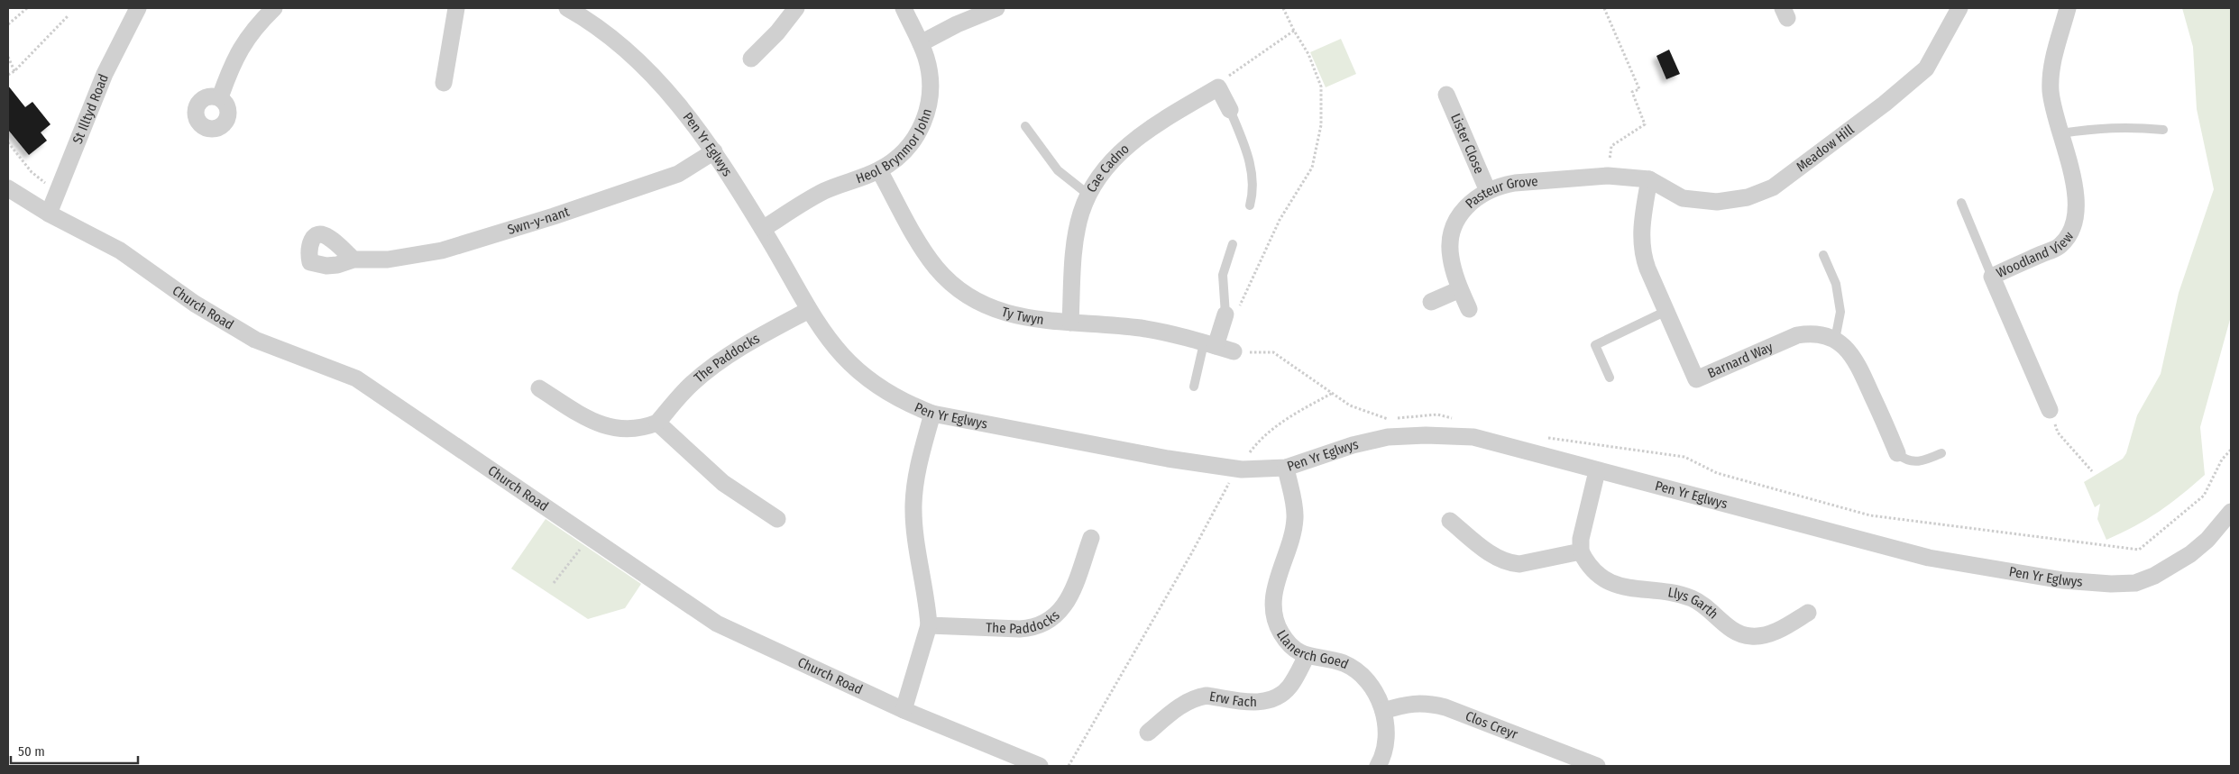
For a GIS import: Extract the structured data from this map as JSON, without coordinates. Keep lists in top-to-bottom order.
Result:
{
  "streets": {
    "street": [
      "St Illtyd Road",
      "Heol Brynmor John",
      "Lister Close",
      "Pen Yr Eglwys",
      "Meadow Hill",
      "Cae Cadno",
      "Pasteur Grove",
      "Swn-y-nant",
      "Woodland View",
      "Church Road",
      "Ty Twyn",
      "The Paddocks",
      "Barnard Way",
      "Llys Garth",
      "Llanerch Goed",
      "Erw Fach",
      "Clos Creyr"
    ]
  },
  "crossings": [
    ["St Illtyd Road", "Church Road"],
    ["Heol Brynmor John", "Pen Yr Eglwys"],
    ["Heol Brynmor John", "Ty Twyn"],
    ["Lister Close", "Pasteur Grove"],
    ["Pen Yr Eglwys", "Swn-y-nant"],
    ["Pen Yr Eglwys", "The Paddocks"],
    ["Pen Yr Eglwys", "Llanerch Goed"],
    ["Meadow Hill", "Pasteur Grove"],
    ["Meadow Hill", "Barnard Way"],
    ["Cae Cadno", "Ty Twyn"],
    ["Pasteur Grove", "Barnard Way"],
    ["Llanerch Goed", "Erw Fach"],
    ["Llanerch Goed", "Clos Creyr"]
  ],
  "scale_bar": "50 m"
}
